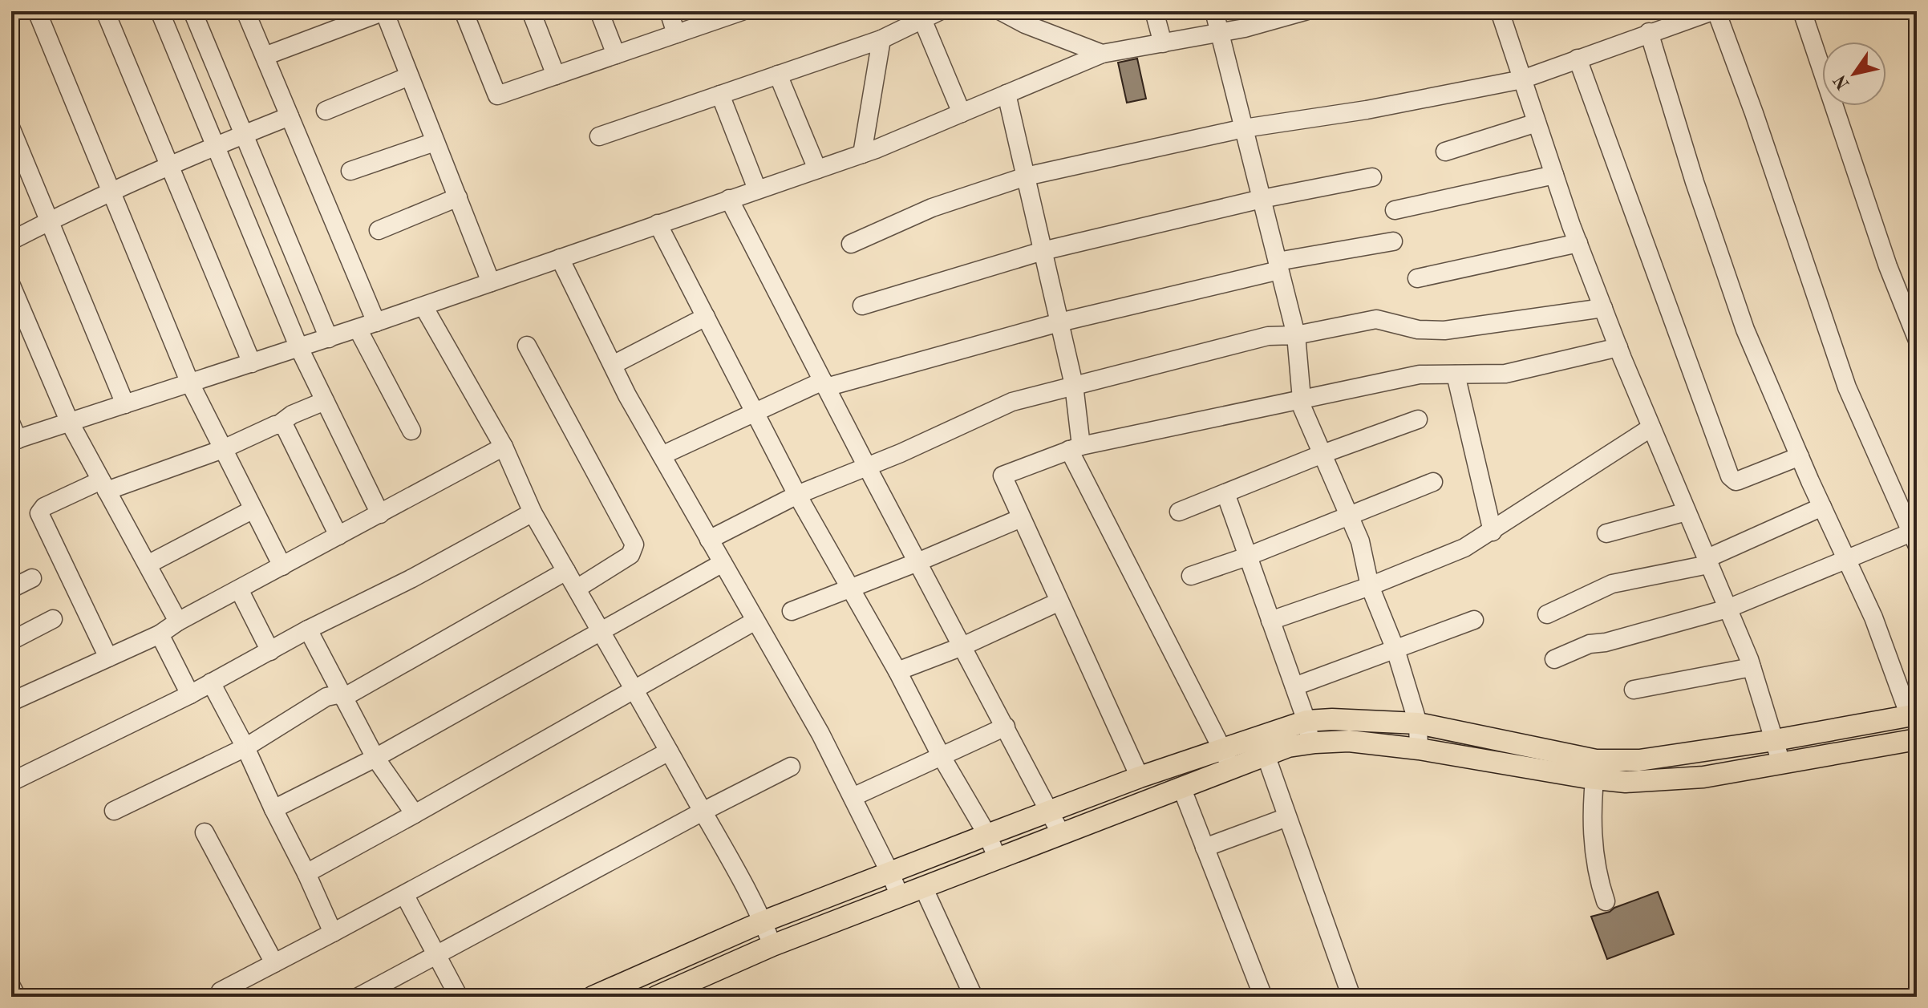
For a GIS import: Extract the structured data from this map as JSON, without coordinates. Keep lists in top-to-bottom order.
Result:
{
  "north": "bottom left"
}
